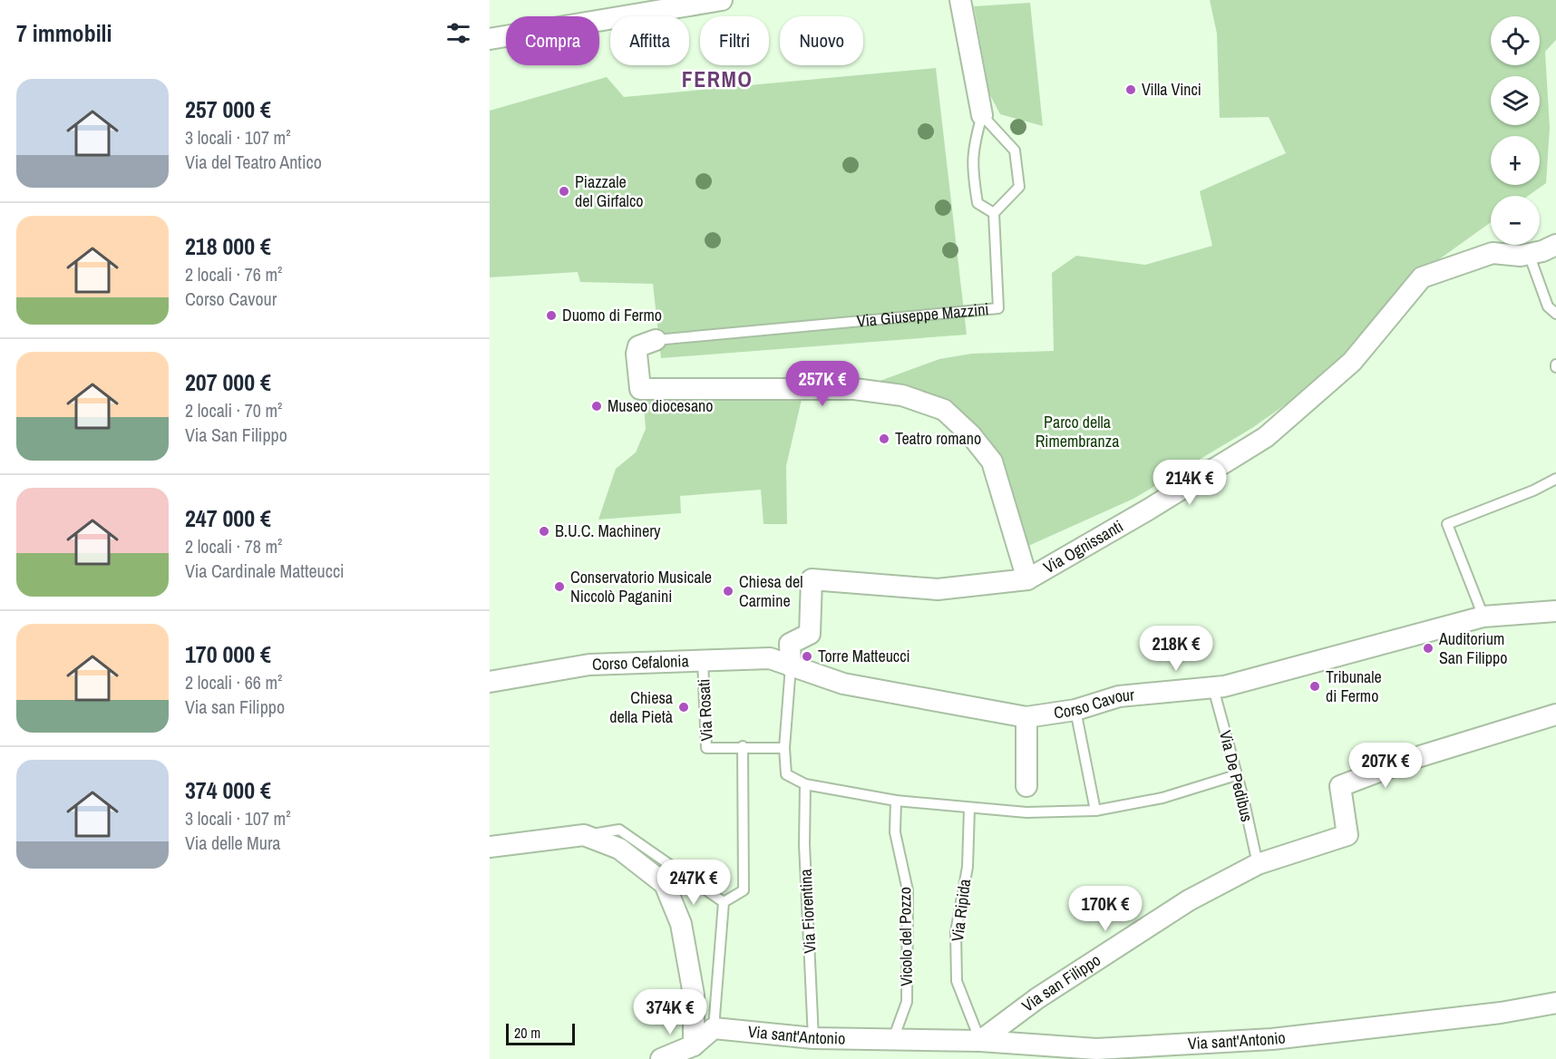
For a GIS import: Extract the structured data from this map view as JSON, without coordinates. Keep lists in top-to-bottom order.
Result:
{
  "streets": {
    "street": [
      "Via Ognissanti",
      "Corso Cefalonia",
      "Corso Cavour",
      "Via san Filippo",
      "Via sant'Antonio"
    ],
    "lane": [
      "Via Giuseppe Mazzini",
      "Via Rosati",
      "Via De Pedibus",
      "Via Ripida",
      "Via Fiorentina",
      "Vicolo del Pozzo"
    ]
  },
  "crossings": [
    ["Via Ognissanti", "Corso Cefalonia"],
    ["Via Ognissanti", "Corso Cavour"],
    ["Corso Cefalonia", "Corso Cavour"],
    ["Corso Cefalonia", "Via Rosati"],
    ["Corso Cavour", "Via De Pedibus"],
    ["Via De Pedibus", "Via san Filippo"],
    ["Via Ripida", "Via san Filippo"],
    ["Via Ripida", "Via sant'Antonio"],
    ["Via Fiorentina", "Via sant'Antonio"],
    ["Vicolo del Pozzo", "Via sant'Antonio"],
    ["Via san Filippo", "Via sant'Antonio"]
  ],
  "districts": ["FERMO"],
  "parks": ["Parco della Rimembranza"],
  "places": [
    "Villa Vinci",
    "Piazzale del Girfalco",
    "Duomo di Fermo",
    "Museo diocesano",
    "Teatro romano",
    "B.U.C. Machinery",
    "Conservatorio Musicale Niccolò Paganini",
    "Chiesa del Carmine",
    "Auditorium San Filippo",
    "Torre Matteucci",
    "Tribunale di Fermo",
    "Chiesa della Pietà"
  ],
  "scale_bar": "20 m",
  "page": {
    "heading": "7 immobili",
    "map_buttons": ["+", "−"],
    "chip": [
      "Compra",
      "Affitta",
      "Filtri",
      "Nuovo"
    ],
    "list": [
      {
        "name": "257 000 €",
        "note": "3 locali · 107 m² · Via del Teatro Antico"
      },
      {
        "name": "218 000 €",
        "note": "2 locali · 76 m² · Corso Cavour"
      },
      {
        "name": "207 000 €",
        "note": "2 locali · 70 m² · Via San Filippo"
      },
      {
        "name": "247 000 €",
        "note": "2 locali · 78 m² · Via Cardinale Matteucci"
      },
      {
        "name": "170 000 €",
        "note": "2 locali · 66 m² · Via san Filippo"
      },
      {
        "name": "374 000 €",
        "note": "3 locali · 107 m² · Via delle Mura"
      }
    ],
    "price": [
      "257K €",
      "214K €",
      "218K €",
      "207K €",
      "247K €",
      "170K €",
      "374K €"
    ],
    "scale": "20 m"
  }
}
